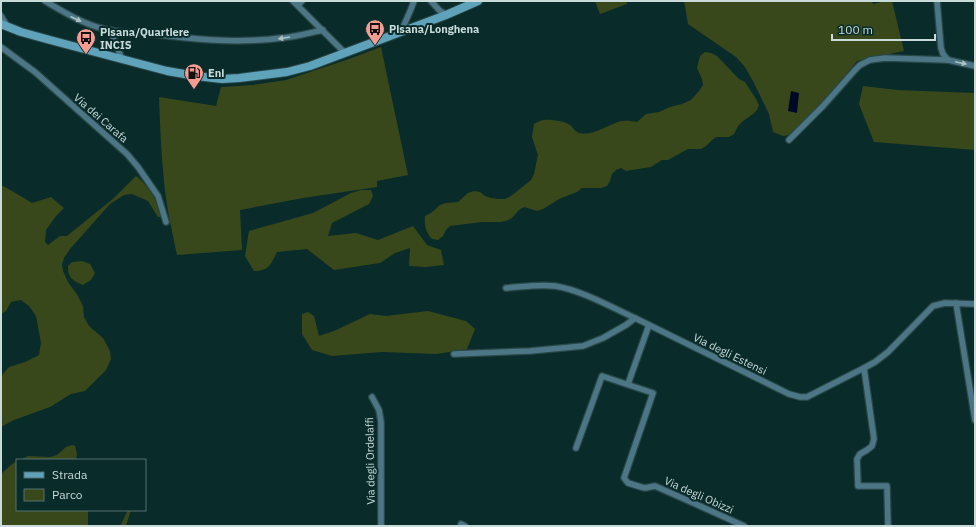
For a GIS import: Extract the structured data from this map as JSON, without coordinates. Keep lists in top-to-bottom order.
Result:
{
  "streets": {
    "street": [
      "Via dei Carafa",
      "Via degli Estensi",
      "Via degli Ordelaffi",
      "Via degli Obizzi"
    ]
  },
  "places": {
    "bus stop": ["Pisana/Longhena", "Pisana/Quartiere INCIS"],
    "fuel station": ["Eni"]
  },
  "legend": ["Strada", "Parco"],
  "scale_bar": "100 m"
}
